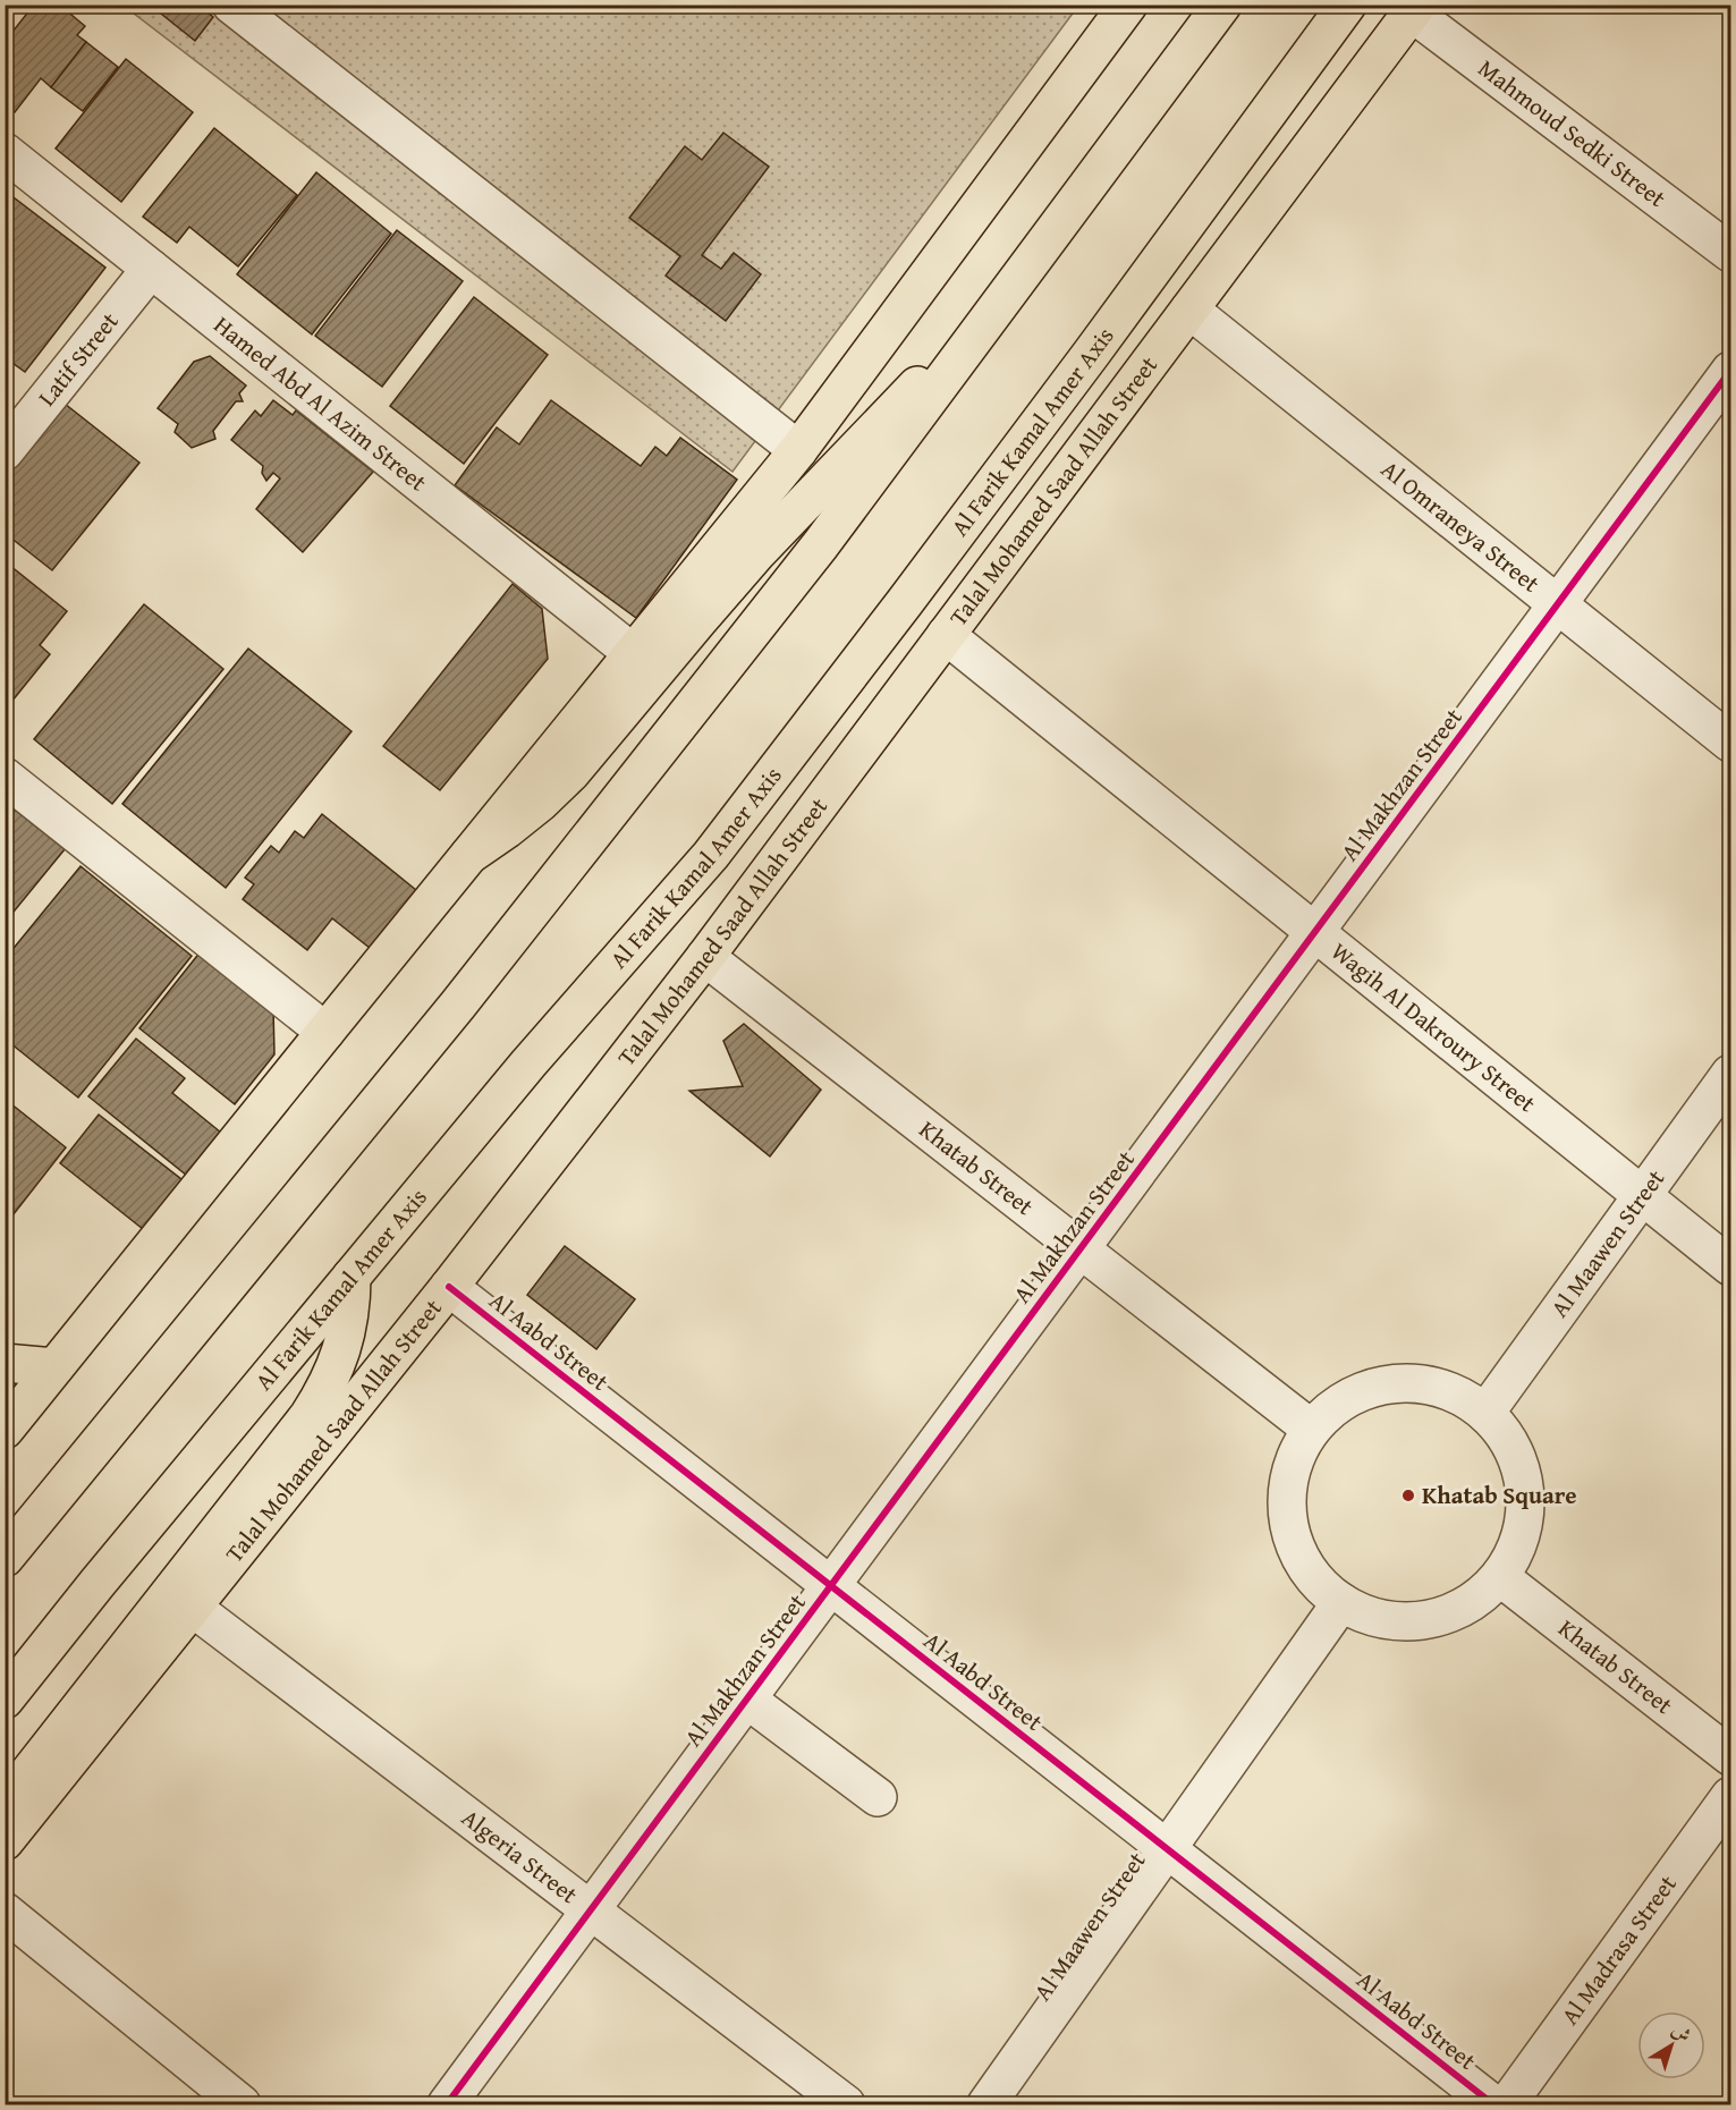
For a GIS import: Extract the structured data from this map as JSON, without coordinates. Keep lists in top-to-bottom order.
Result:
{
  "streets": {
    "main road": ["Al Farik Kamal Amer Axis", "Talal Mohamed Saad Allah Street"],
    "street": [
      "Mahmoud Sedki Street",
      "Latif Street",
      "Hamed Abd Al Azim Street",
      "Al Omraneya Street",
      "Al Makhzan Street",
      "Wagih Al Dakroury Street",
      "Khatab Street",
      "Al Maawen Street",
      "Al Aabd Street",
      "Algeria Street",
      "Al Madrasa Street"
    ]
  },
  "crossings": [
    ["Mahmoud Sedki Street", "Talal Mohamed Saad Allah Street"],
    ["Latif Street", "Hamed Abd Al Azim Street"],
    ["Talal Mohamed Saad Allah Street", "Al Omraneya Street"],
    ["Talal Mohamed Saad Allah Street", "Wagih Al Dakroury Street"],
    ["Talal Mohamed Saad Allah Street", "Khatab Street"],
    ["Talal Mohamed Saad Allah Street", "Al Aabd Street"],
    ["Talal Mohamed Saad Allah Street", "Algeria Street"],
    ["Al Omraneya Street", "Al Makhzan Street"],
    ["Al Makhzan Street", "Wagih Al Dakroury Street"],
    ["Al Makhzan Street", "Khatab Street"],
    ["Al Makhzan Street", "Al Aabd Street"],
    ["Al Makhzan Street", "Algeria Street"],
    ["Wagih Al Dakroury Street", "Al Maawen Street"],
    ["Khatab Street", "Al Maawen Street"],
    ["Al Maawen Street", "Al Aabd Street"]
  ],
  "places": ["Khatab Square"],
  "north": "top right"
}
